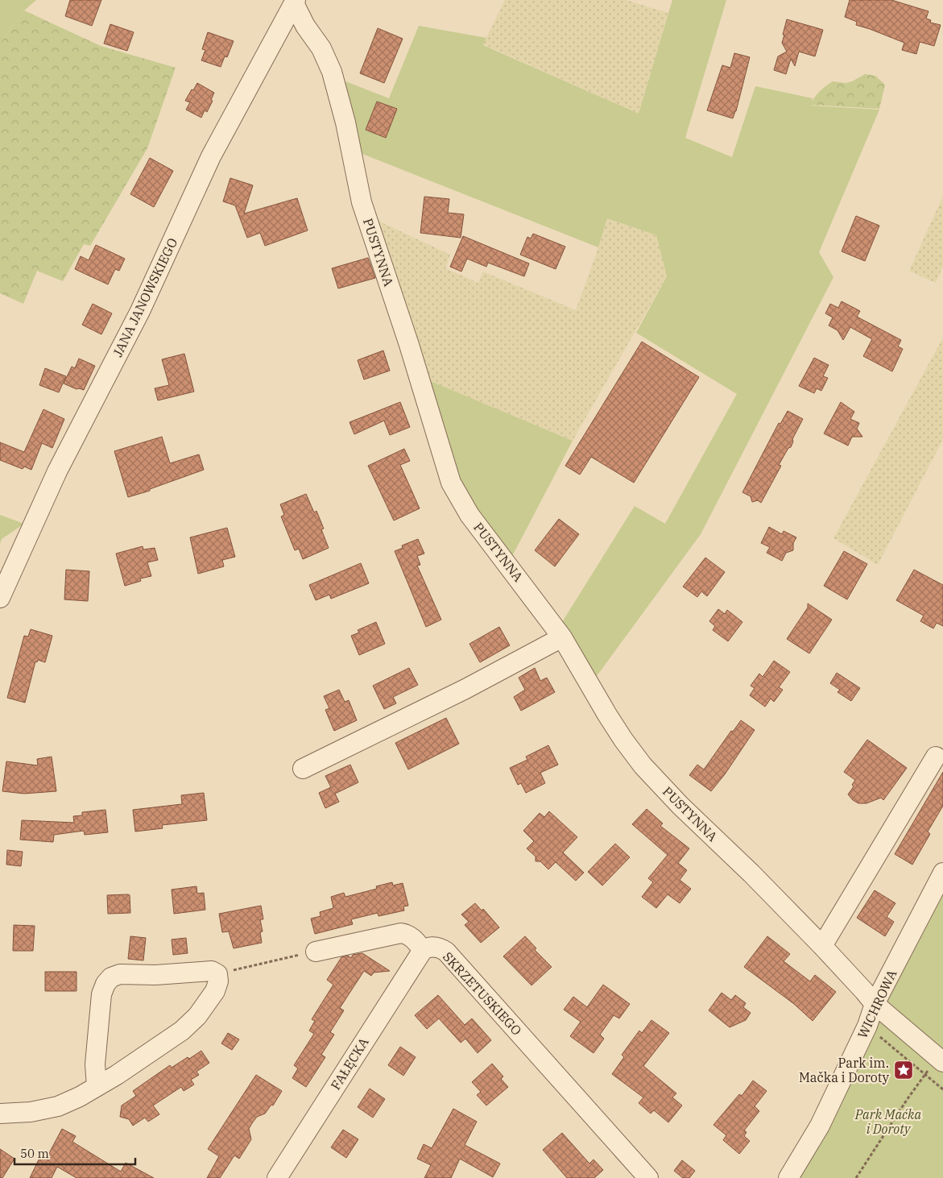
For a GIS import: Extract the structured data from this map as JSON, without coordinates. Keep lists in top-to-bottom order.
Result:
{
  "streets": {
    "street": [
      "PUSTYNNA",
      "JANA JANOWSKIEGO",
      "SKRZETUSKIEGO",
      "WICHROWA",
      "FAŁĘCKA"
    ]
  },
  "crossings": [
    ["PUSTYNNA", "JANA JANOWSKIEGO"],
    ["PUSTYNNA", "WICHROWA"],
    ["SKRZETUSKIEGO", "FAŁĘCKA"]
  ],
  "parks": ["Park Maćka i Doroty"],
  "places": {
    "place": ["Park im. Mačka i Doroty"]
  },
  "scale_bar": "50 m"
}
